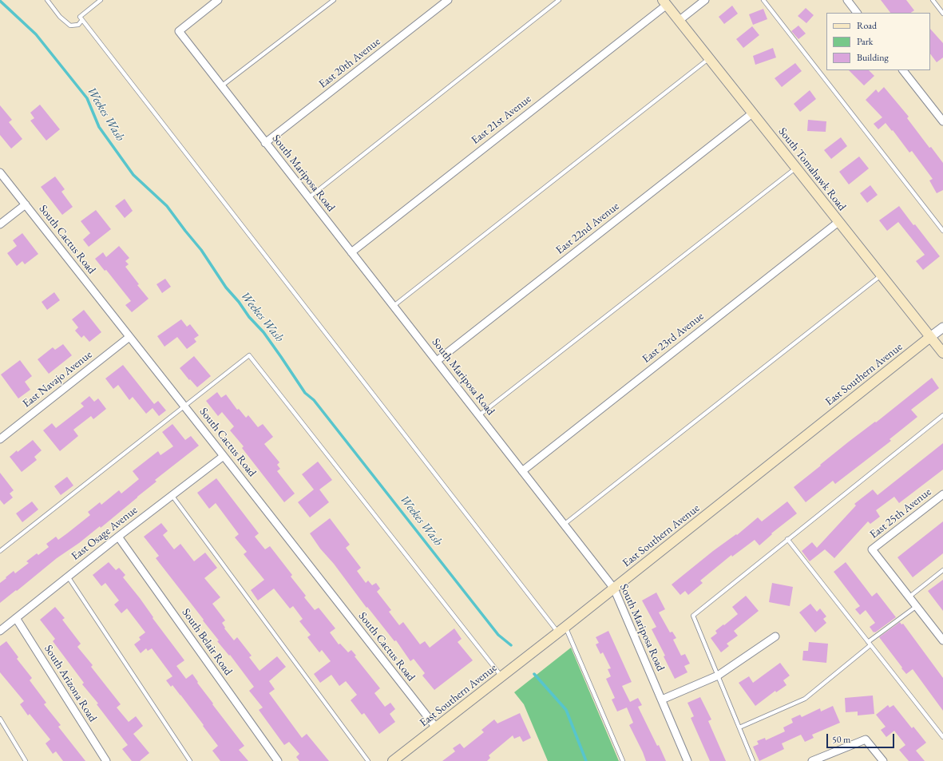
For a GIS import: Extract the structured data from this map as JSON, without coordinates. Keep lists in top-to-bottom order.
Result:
{
  "streets": {
    "main road": ["South Tomahawk Road", "East Southern Avenue"],
    "street": [
      "East 20th Avenue",
      "East 21st Avenue",
      "South Mariposa Road",
      "East 22nd Avenue",
      "South Cactus Road",
      "East 23rd Avenue",
      "East Navajo Avenue",
      "East 25th Avenue",
      "East Osage Avenue",
      "South Belair Road",
      "South Arizona Road"
    ]
  },
  "crossings": [
    ["East 20th Avenue", "South Mariposa Road"],
    ["East 21st Avenue", "South Tomahawk Road"],
    ["East 21st Avenue", "South Mariposa Road"],
    ["South Tomahawk Road", "East 22nd Avenue"],
    ["South Tomahawk Road", "East 23rd Avenue"],
    ["South Tomahawk Road", "East Southern Avenue"],
    ["South Mariposa Road", "East 22nd Avenue"],
    ["South Mariposa Road", "East 23rd Avenue"],
    ["South Mariposa Road", "East Southern Avenue"],
    ["South Cactus Road", "East Southern Avenue"],
    ["South Cactus Road", "East Navajo Avenue"],
    ["South Cactus Road", "East Osage Avenue"],
    ["East Osage Avenue", "South Belair Road"],
    ["East Osage Avenue", "South Arizona Road"]
  ],
  "water": ["Weekes Wash"],
  "legend": ["Road", "Park", "Building"],
  "scale_bar": "50 m"
}
